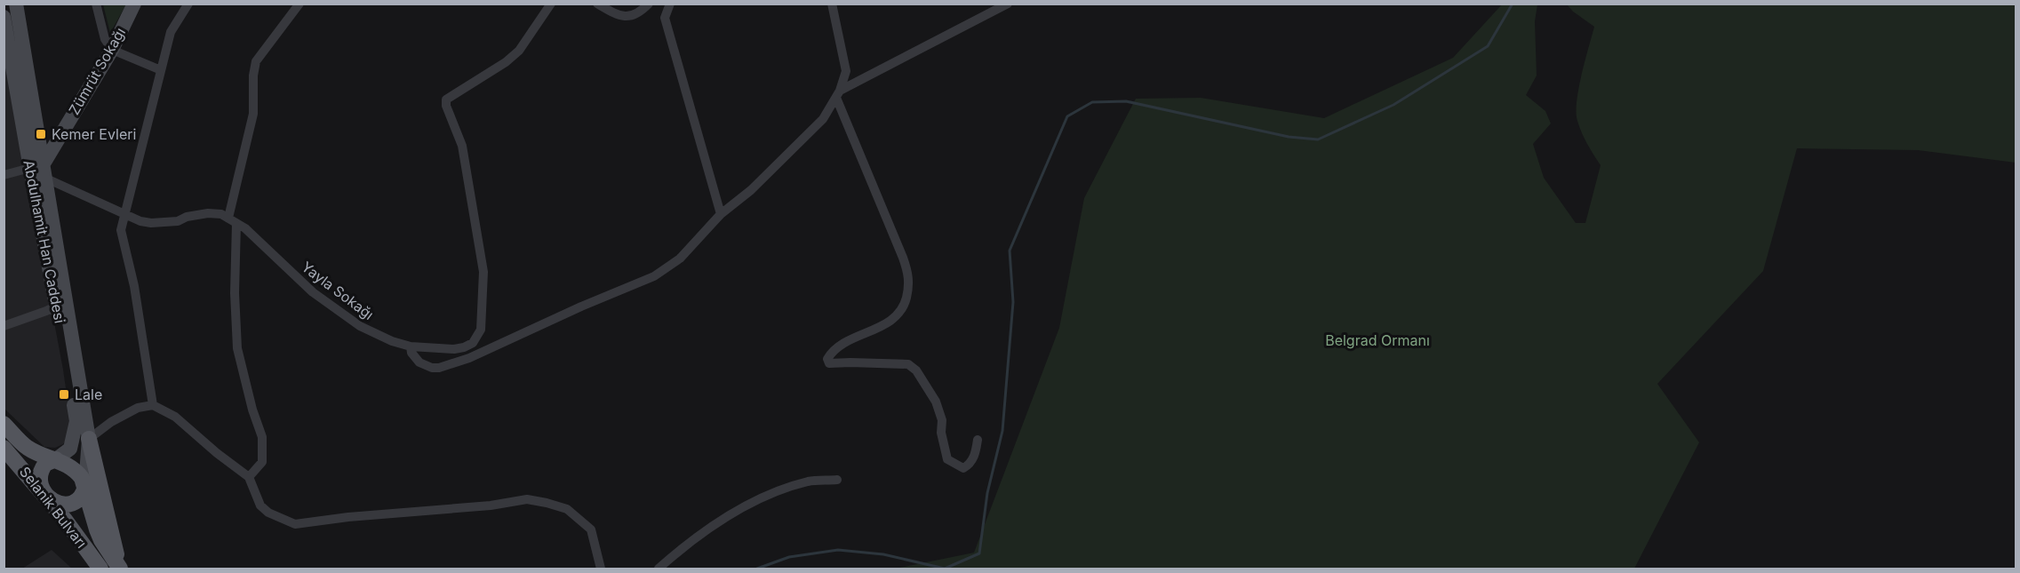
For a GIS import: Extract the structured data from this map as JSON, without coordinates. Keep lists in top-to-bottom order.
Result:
{
  "streets": {
    "main road": ["Zümrüt Sokağı", "Abdulhamit Han Caddesi", "Selanik Bulvarı"],
    "street": ["Yayla Sokağı"]
  },
  "crossings": [
    ["Zümrüt Sokağı", "Abdulhamit Han Caddesi"],
    ["Abdulhamit Han Caddesi", "Selanik Bulvarı"]
  ],
  "parks": ["Belgrad Ormanı"],
  "places": {
    "transit": ["Kemer Evleri", "Lale"]
  }
}
